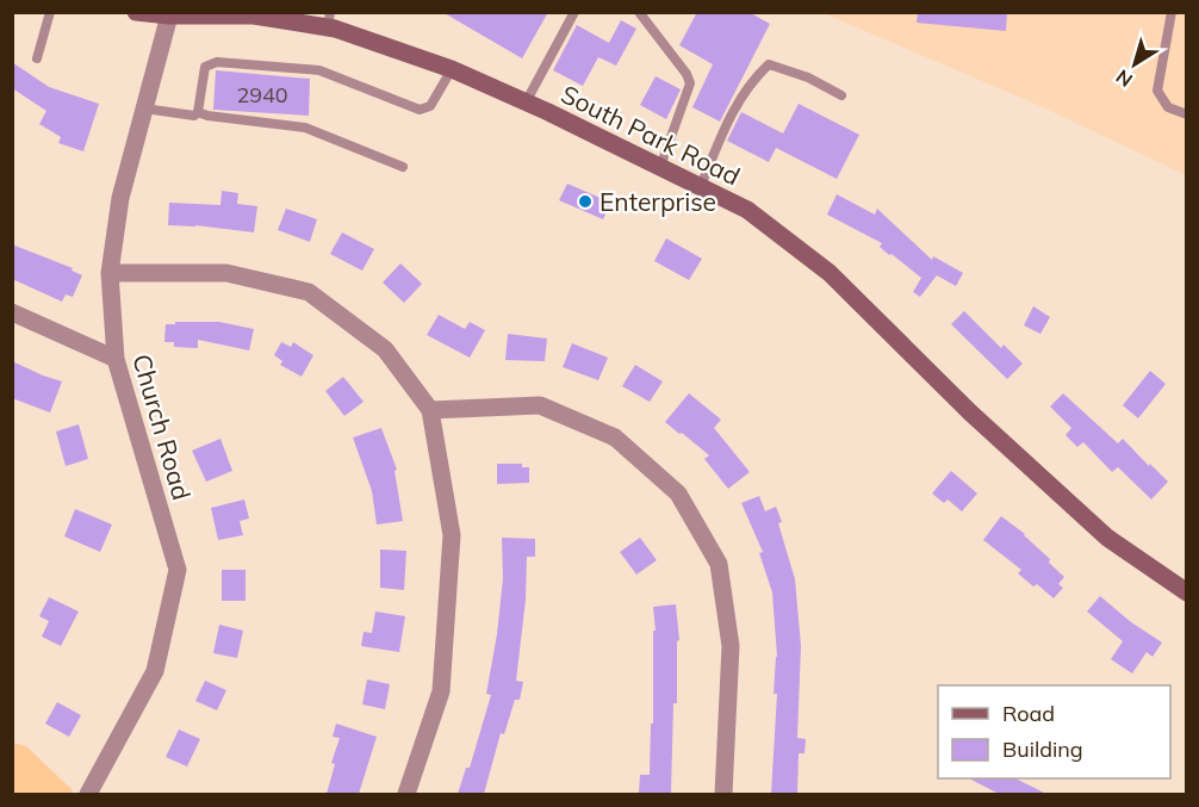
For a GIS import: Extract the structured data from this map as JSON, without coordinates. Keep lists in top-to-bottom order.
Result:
{
  "streets": {
    "main road": ["South Park Road"],
    "street": ["Church Road"]
  },
  "crossings": [
    ["South Park Road", "Church Road"]
  ],
  "places": ["Enterprise"],
  "house_numbers": ["2940"],
  "legend": ["Road", "Building"],
  "north": "bottom left"
}
